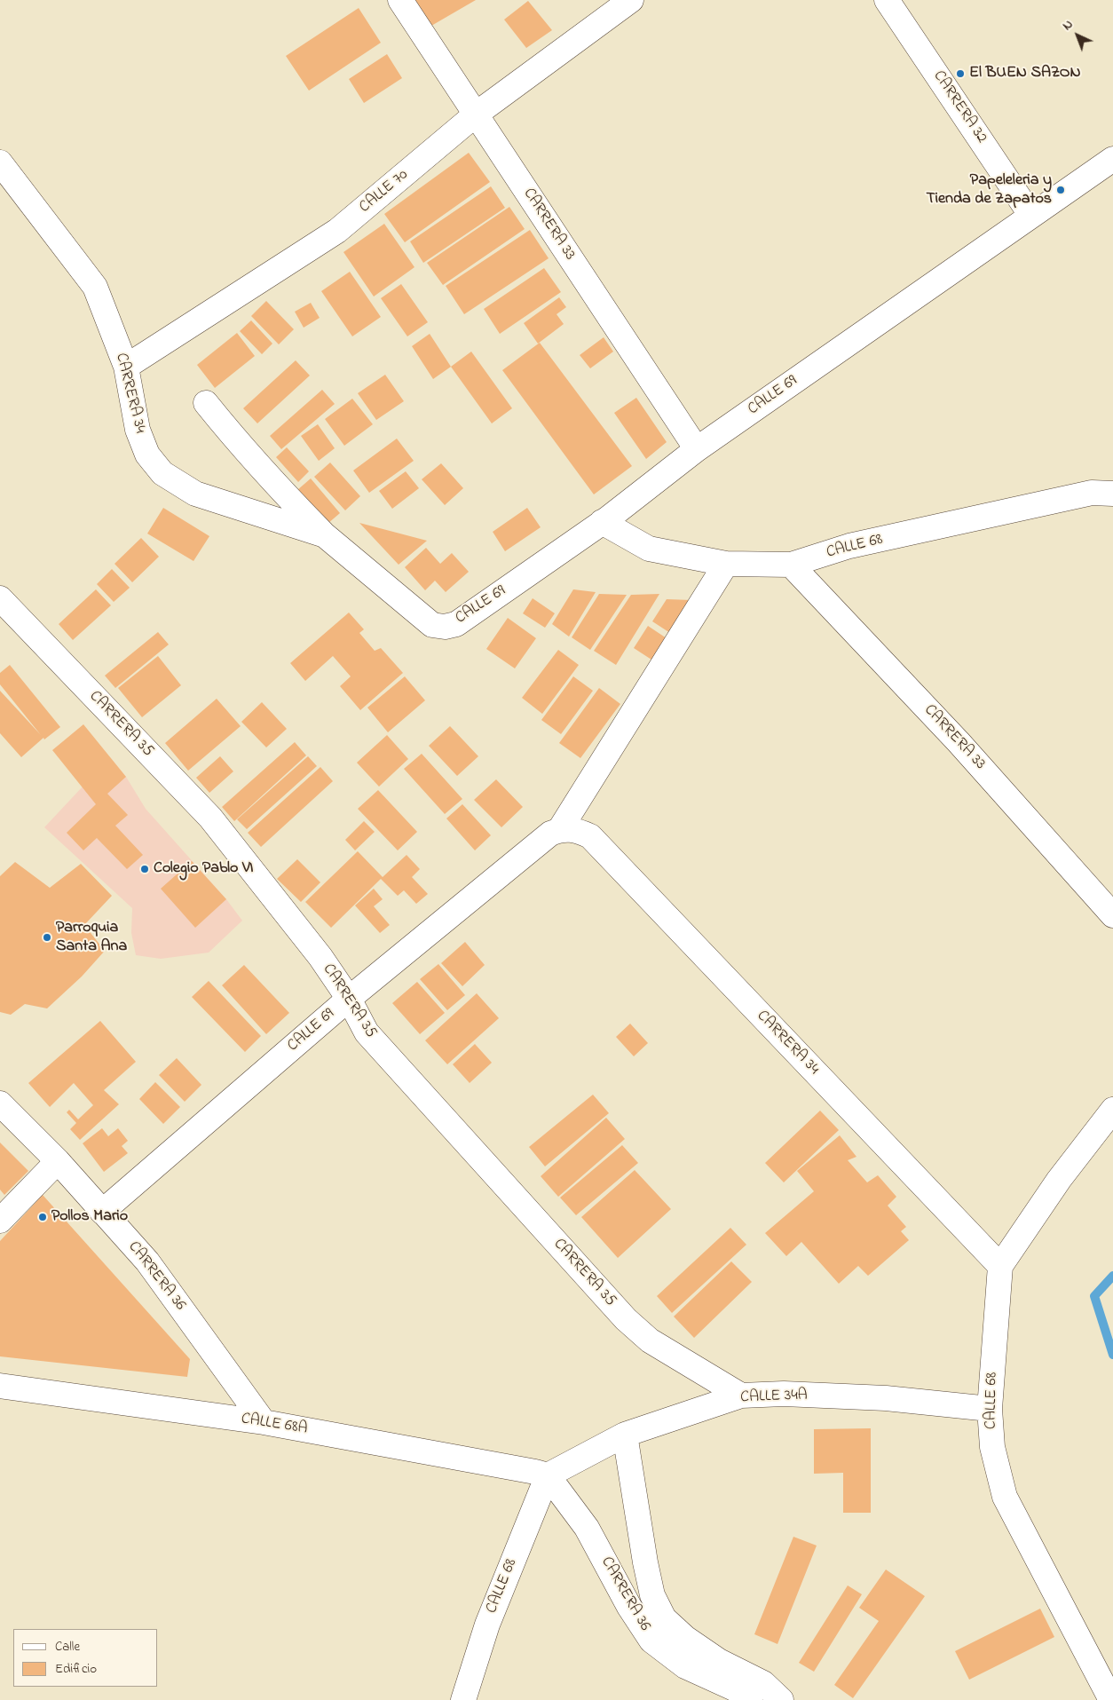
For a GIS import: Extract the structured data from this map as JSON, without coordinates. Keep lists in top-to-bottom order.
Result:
{
  "streets": {
    "street": [
      "CARRERA 32",
      "CALLE 70",
      "CARRERA 33",
      "CARRERA 34",
      "CALLE 69",
      "CALLE 68",
      "CARRERA 35",
      "CARRERA 36",
      "CALLE 34A",
      "CALLE 68A"
    ]
  },
  "crossings": [
    ["CARRERA 32", "CALLE 69"],
    ["CALLE 70", "CARRERA 33"],
    ["CALLE 70", "CARRERA 34"],
    ["CARRERA 33", "CALLE 69"],
    ["CARRERA 33", "CALLE 68"],
    ["CARRERA 34", "CALLE 69"],
    ["CARRERA 34", "CALLE 68"],
    ["CALLE 69", "CALLE 68"],
    ["CALLE 69", "CARRERA 35"],
    ["CALLE 69", "CARRERA 36"],
    ["CALLE 68", "CARRERA 36"],
    ["CALLE 68", "CALLE 34A"],
    ["CALLE 68", "CALLE 68A"],
    ["CARRERA 35", "CALLE 34A"],
    ["CARRERA 36", "CALLE 34A"],
    ["CARRERA 36", "CALLE 68A"],
    ["CALLE 34A", "CALLE 68A"]
  ],
  "places": [
    "El BUEN SAZON",
    "Papeleleria y Tienda de Zapatos",
    "Colegio Pablo VI",
    "Parroquia Santa Ana",
    "Pollos Mario"
  ],
  "legend": ["Calle", "Edificio"],
  "north": "top left"
}
